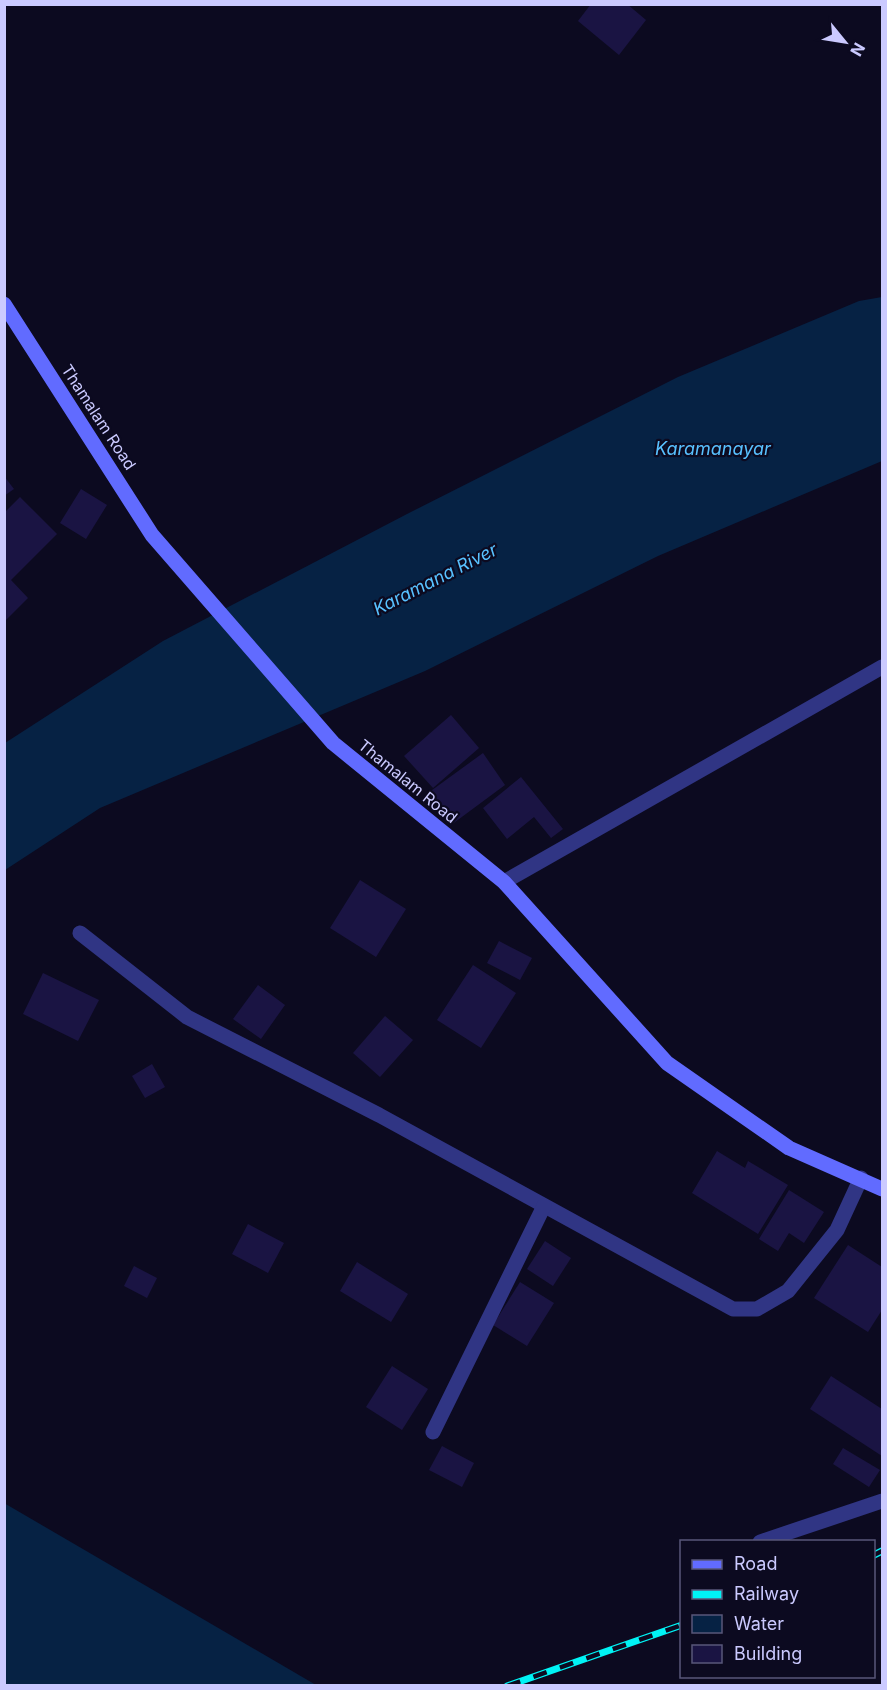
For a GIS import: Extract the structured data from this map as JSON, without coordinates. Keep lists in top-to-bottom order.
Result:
{
  "streets": {
    "street": ["Thamalam Road"]
  },
  "water": ["Karamanayar", "Karamana River"],
  "legend": [
    "Road",
    "Railway",
    "Water",
    "Building"
  ],
  "north": "bottom right"
}
